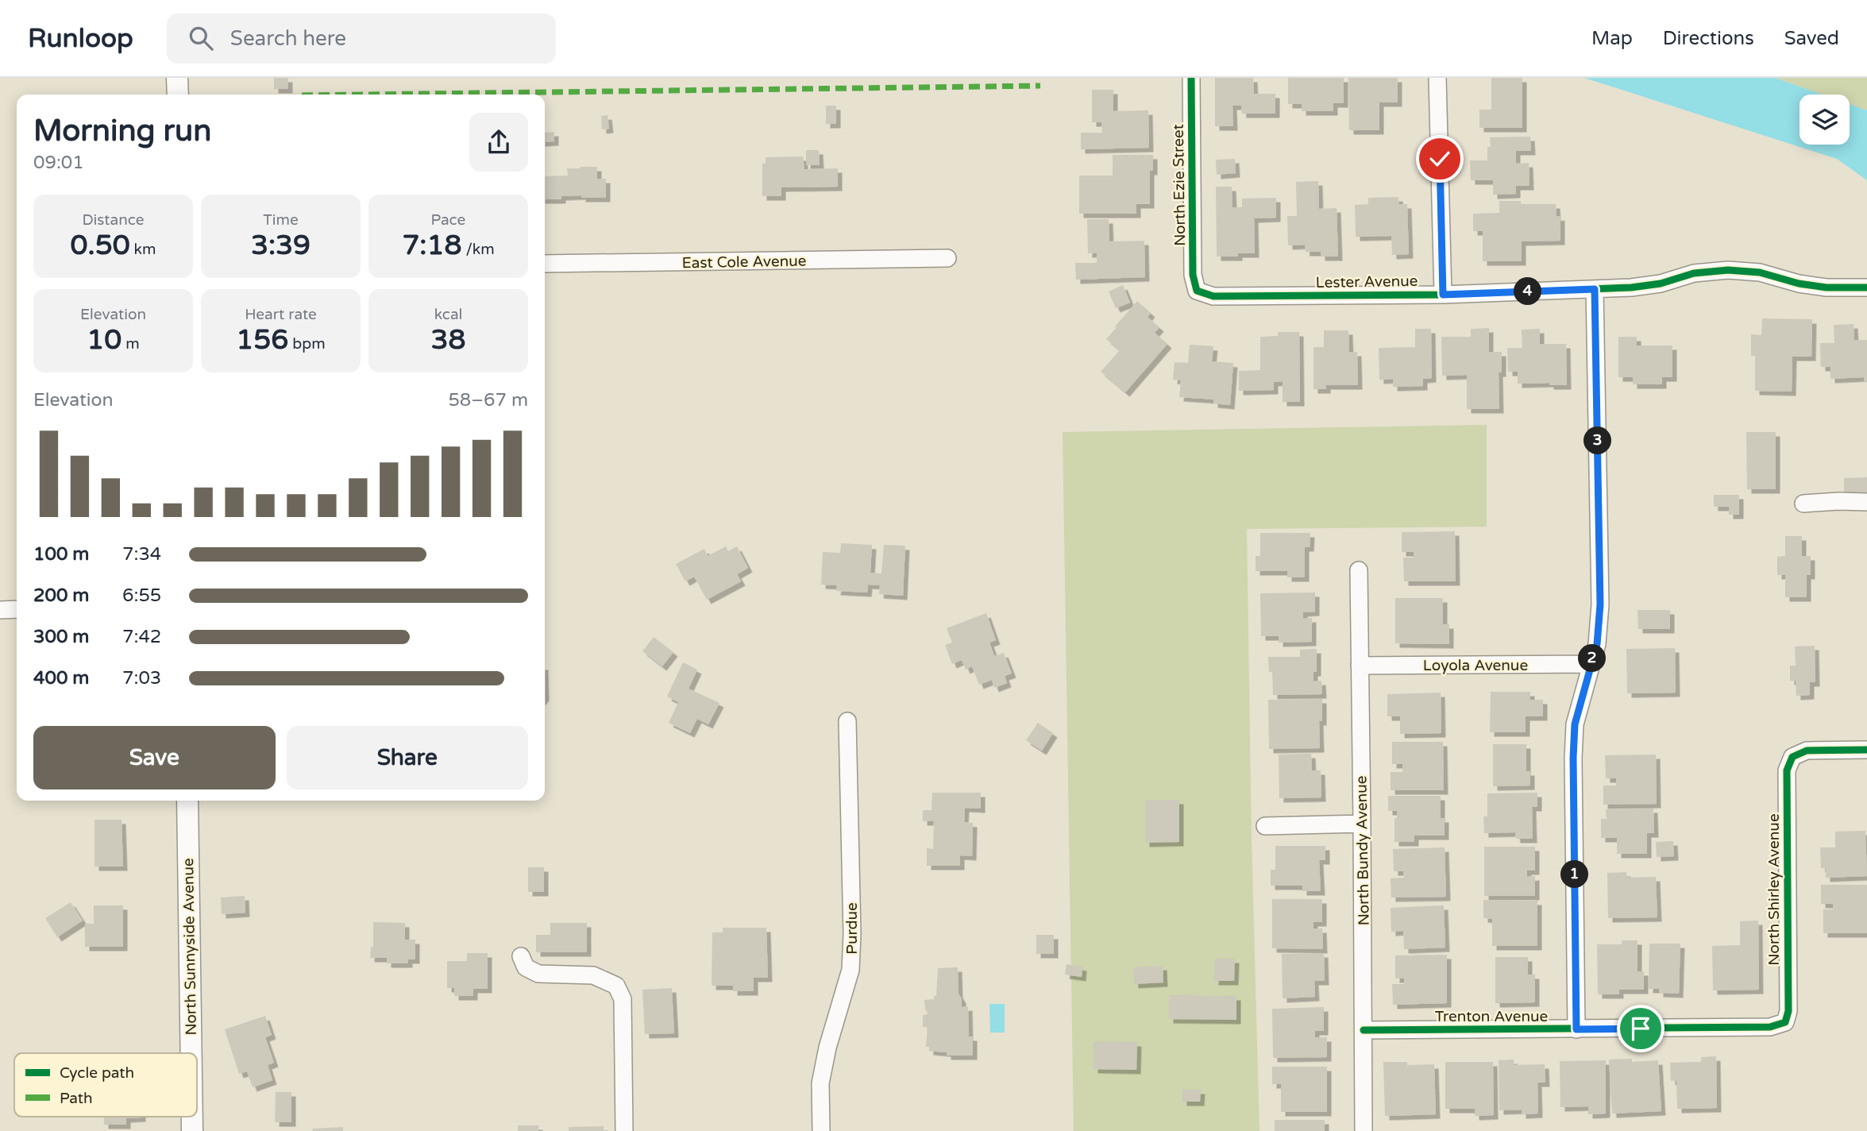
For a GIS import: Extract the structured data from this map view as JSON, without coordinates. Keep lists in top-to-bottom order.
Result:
{
  "streets": {
    "main road": ["North Sunnyside Avenue"],
    "street": [
      "North Ezie Street",
      "East Cole Avenue",
      "Lester Avenue",
      "Loyola Avenue",
      "North Bundy Avenue",
      "North Shirley Avenue",
      "Purdue",
      "Trenton Avenue"
    ]
  },
  "crossings": [
    ["North Ezie Street", "Lester Avenue"],
    ["Loyola Avenue", "North Bundy Avenue"],
    ["North Bundy Avenue", "Trenton Avenue"],
    ["North Shirley Avenue", "Trenton Avenue"]
  ],
  "legend": ["Cycle path", "Path"],
  "page": {
    "header": "Runloop",
    "search": "Search here",
    "nav": ["Map", "Directions", "Saved"],
    "heading": ["Morning run", "09:01"],
    "stats": [
      ["Distance", "0.50 km"],
      ["Time", "3:39"],
      ["Pace", "7:18 /km"],
      ["Elevation", "10 m"],
      ["Heart rate", "156 bpm"],
      ["kcal", "38"]
    ],
    "pins": [
      "4",
      "3",
      "2",
      "1"
    ],
    "chart": ["Elevation", "58–67 m"],
    "list": [
      {
        "name": "100 m",
        "note": "7:34"
      },
      {
        "name": "200 m",
        "note": "6:55"
      },
      {
        "name": "300 m",
        "note": "7:42"
      },
      {
        "name": "400 m",
        "note": "7:03"
      }
    ],
    "buttons": ["Save", "Share"]
  }
}
